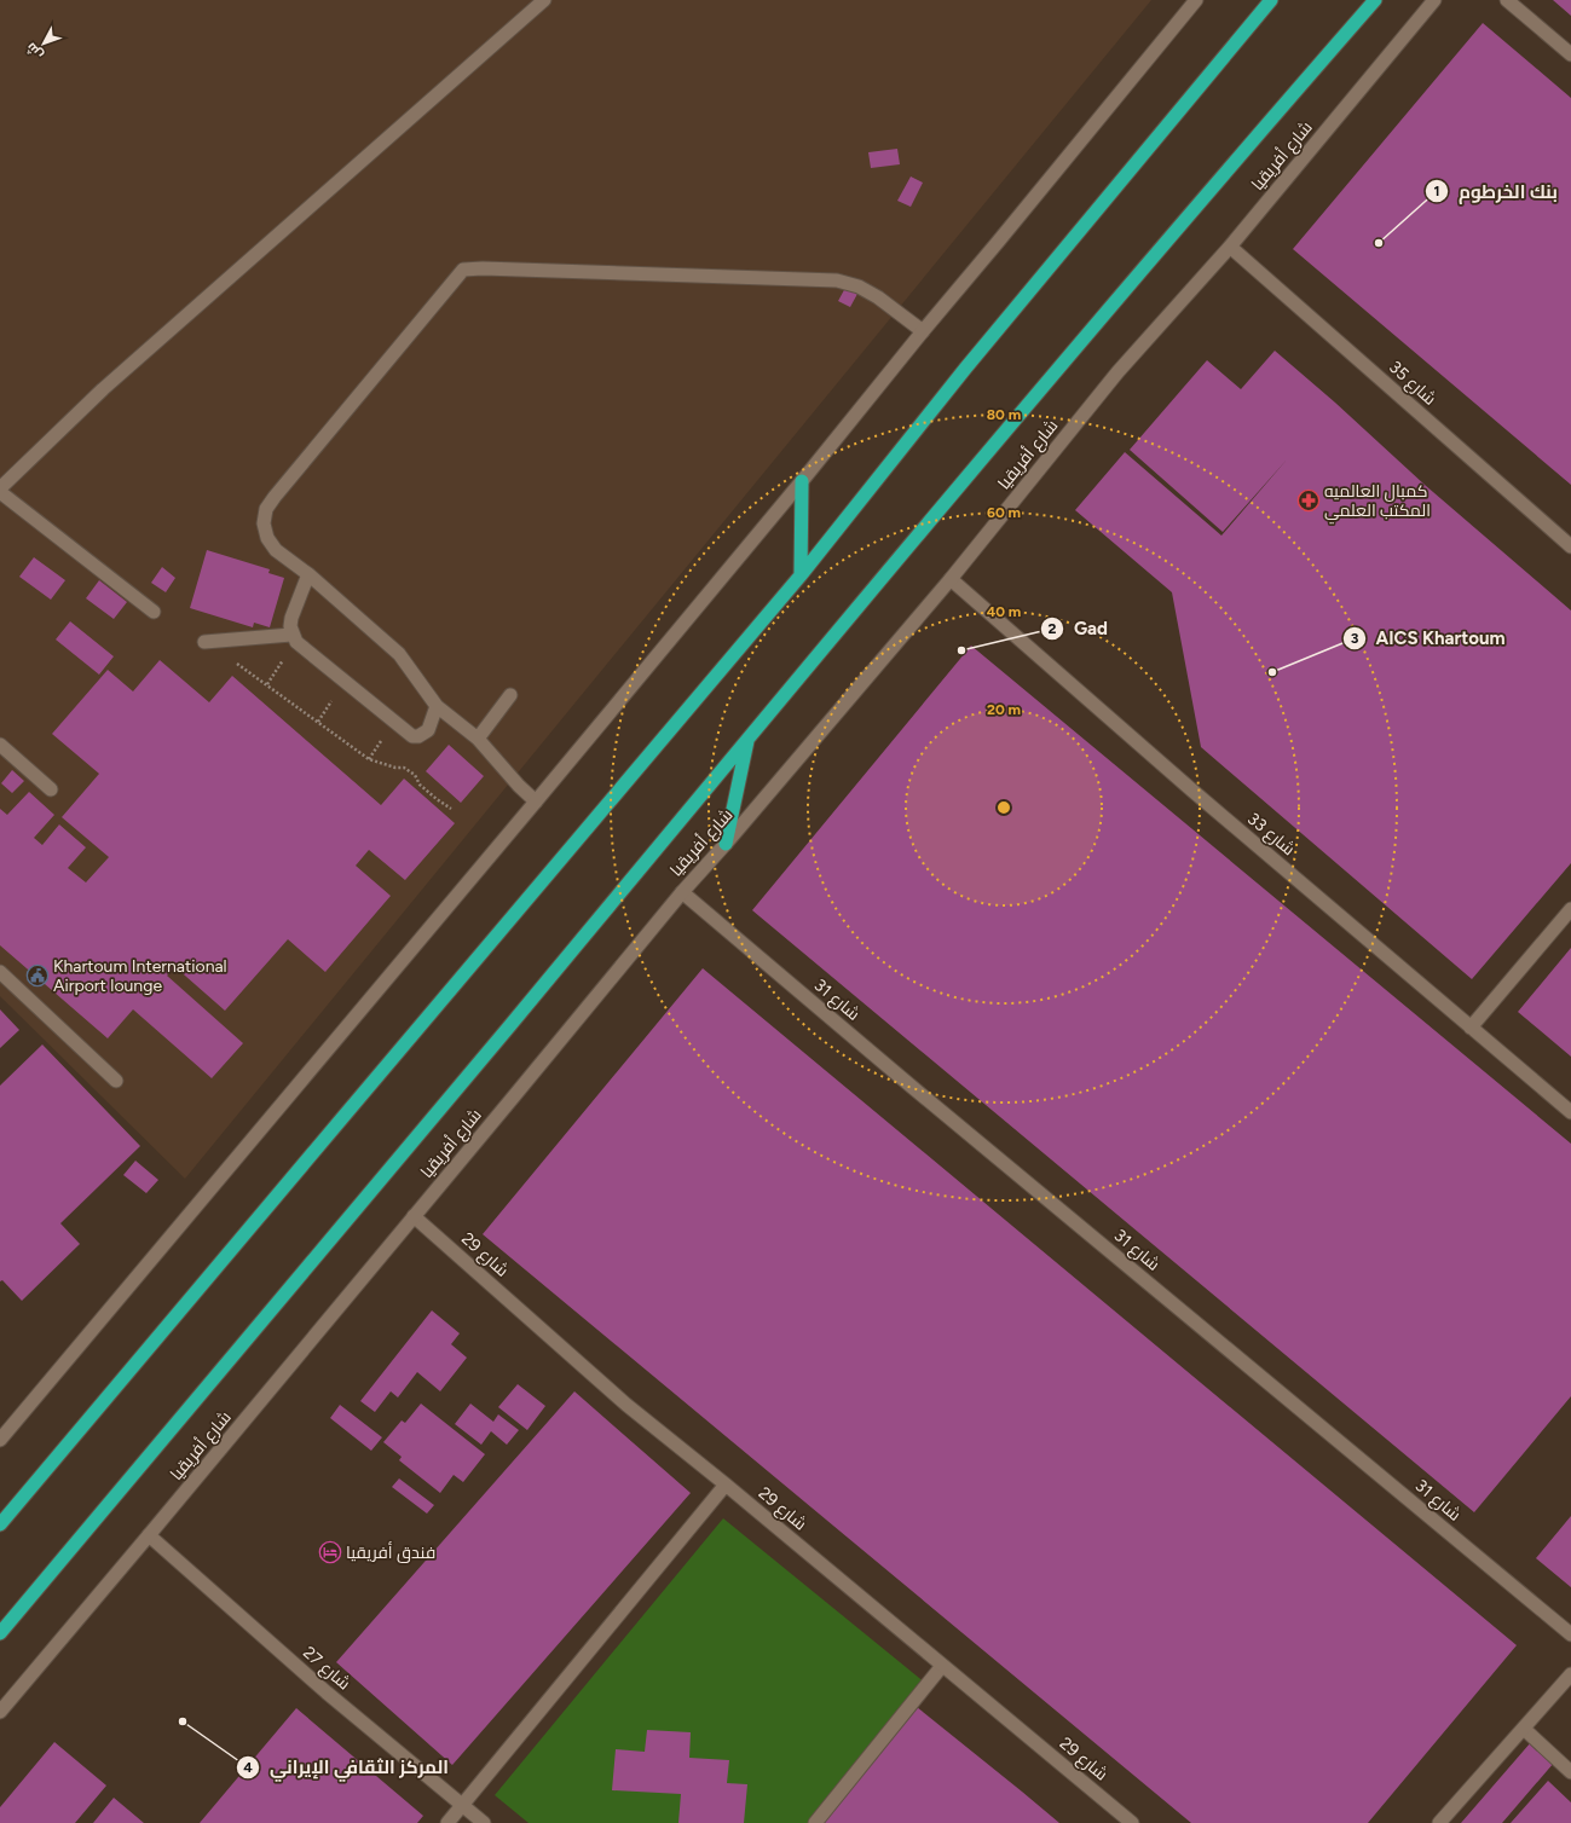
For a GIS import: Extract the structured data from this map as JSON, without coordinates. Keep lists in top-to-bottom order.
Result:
{
  "streets": {
    "highway": ["شارع أفريقيا"],
    "street": [
      "شارع 35",
      "شارع 33",
      "شارع 31",
      "شارع 29",
      "شارع 27"
    ]
  },
  "crossings": [
    ["شارع أفريقيا", "شارع 35"],
    ["شارع أفريقيا", "شارع 33"],
    ["شارع أفريقيا", "شارع 31"],
    ["شارع أفريقيا", "شارع 29"],
    ["شارع أفريقيا", "شارع 27"]
  ],
  "places": {
    "other": [
      "بنك الخرطوم",
      "Gad",
      "AICS Khartoum",
      "المركز الثقافي الإيراني"
    ],
    "pharmacy": ["كمبال العالميه المكتب العلمي"],
    "public building": ["Khartoum International Airport lounge"],
    "hotel": ["فندق أفريقيا"]
  },
  "north": "bottom left",
  "rings": [
    "80 m",
    "60 m",
    "40 m",
    "20 m"
  ]
}
